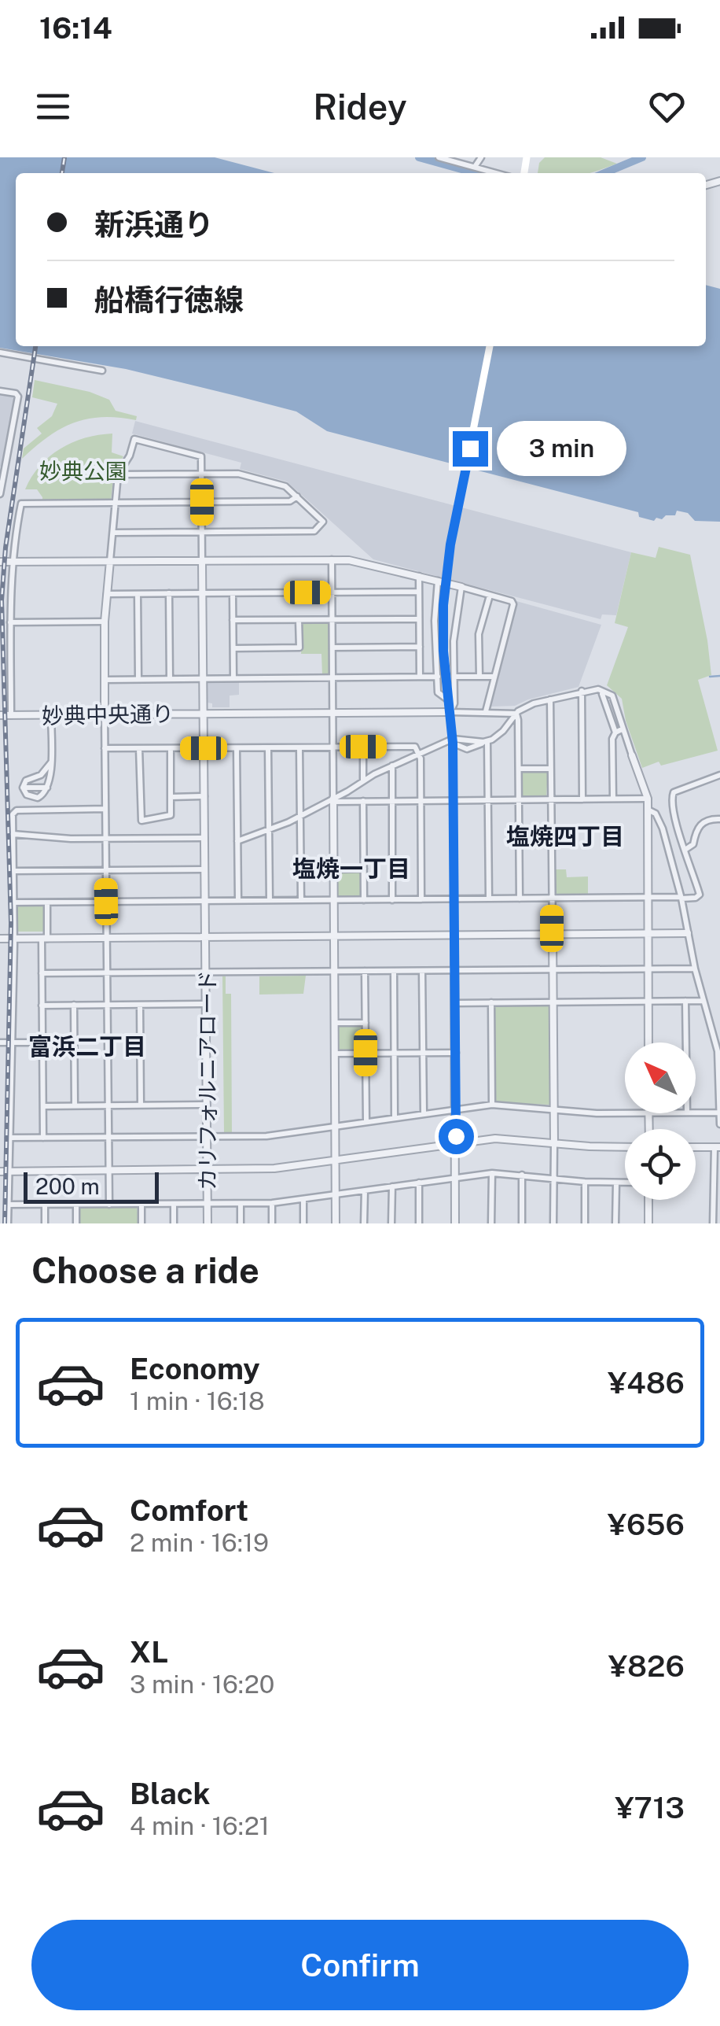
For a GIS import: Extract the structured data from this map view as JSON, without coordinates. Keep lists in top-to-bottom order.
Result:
{
  "streets": {
    "street": ["妙典中央通り", "カリフォルニアロード"]
  },
  "crossings": [
    ["妙典中央通り", "カリフォルニアロード"]
  ],
  "districts": ["塩焼四丁目", "塩焼一丁目", "富浜二丁目"],
  "parks": ["妙典公園"],
  "scale_bar": "200 m",
  "north": "top left",
  "page": {
    "status": "16:14",
    "header": "Ridey",
    "banner": ["新浜通り", "船橋行徳線"],
    "bubble": "3 min",
    "scale": "200 m",
    "heading": "Choose a ride",
    "list": [
      {
        "name": "Economy",
        "note": "1 min · 16:18",
        "value": "¥486"
      },
      {
        "name": "Comfort",
        "note": "2 min · 16:19",
        "value": "¥656"
      },
      {
        "name": "XL",
        "note": "3 min · 16:20",
        "value": "¥826"
      },
      {
        "name": "Black",
        "note": "4 min · 16:21",
        "value": "¥713"
      }
    ],
    "buttons": "Confirm"
  }
}
